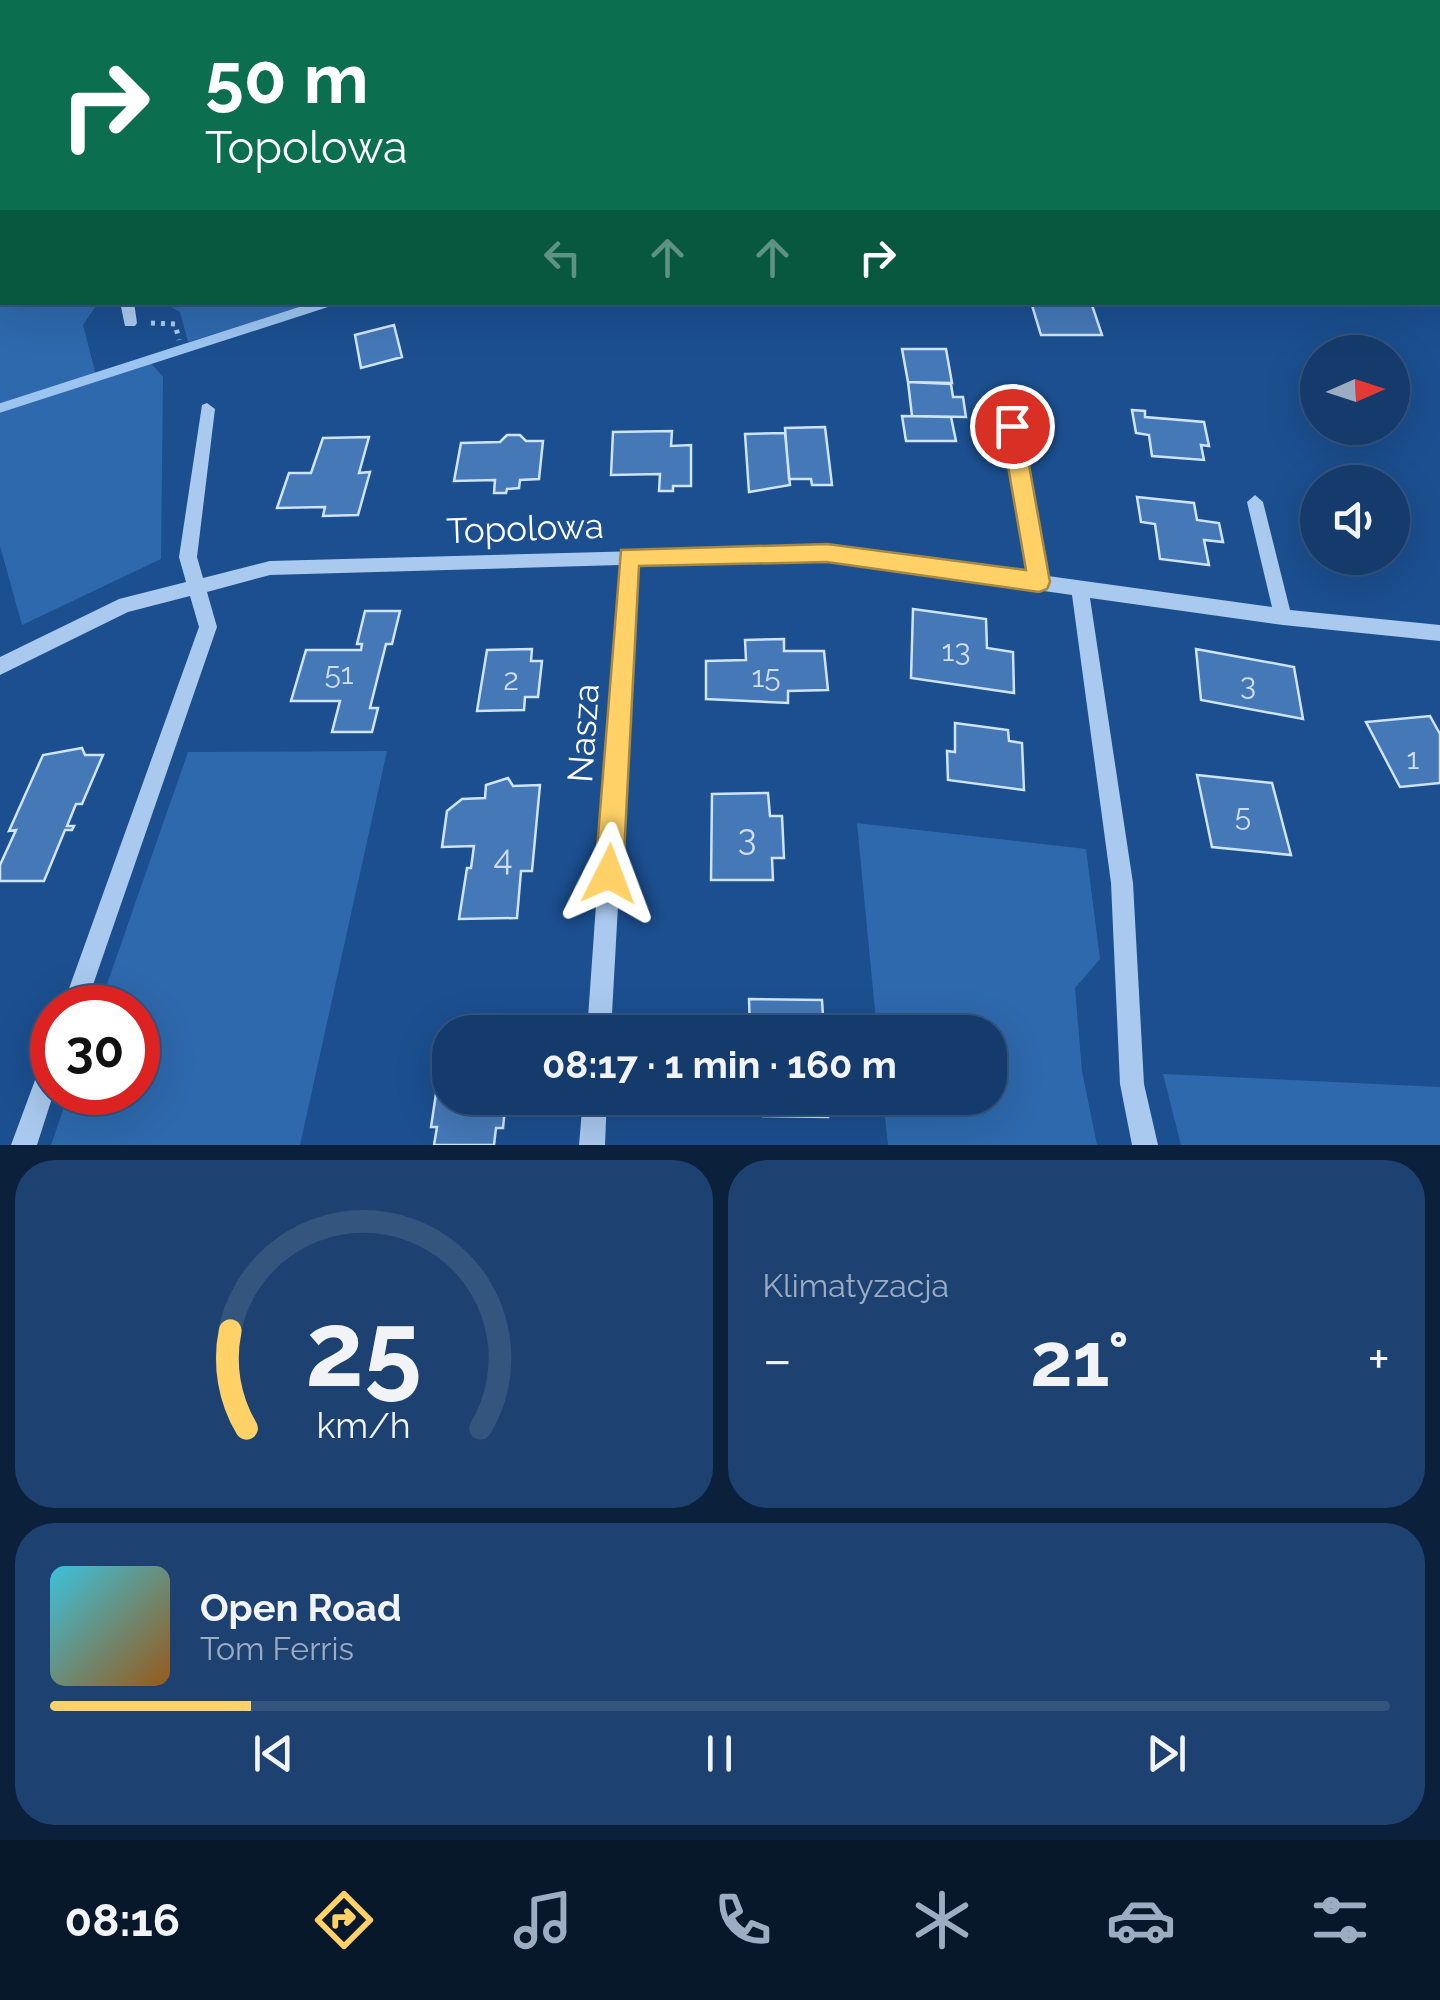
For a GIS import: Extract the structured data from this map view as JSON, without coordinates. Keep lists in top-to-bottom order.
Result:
{
  "streets": {
    "street": ["Topolowa", "Nasza"]
  },
  "crossings": [
    ["Topolowa", "Nasza"]
  ],
  "house_numbers": [
    "13",
    "51",
    "15",
    "2",
    "3",
    "1",
    "5",
    "3",
    "4"
  ],
  "north": "right",
  "page": {
    "turn": ["50 m", "Topolowa"],
    "limit": "30",
    "trip": "08:17 · 1 min · 160 m",
    "tile": "Klimatyzacja",
    "heat": ["−", "21°", "+"],
    "song": ["Open Road", "Tom Ferris"],
    "tabs": "08:16",
    "gauge": ["25", "km/h"]
  }
}
